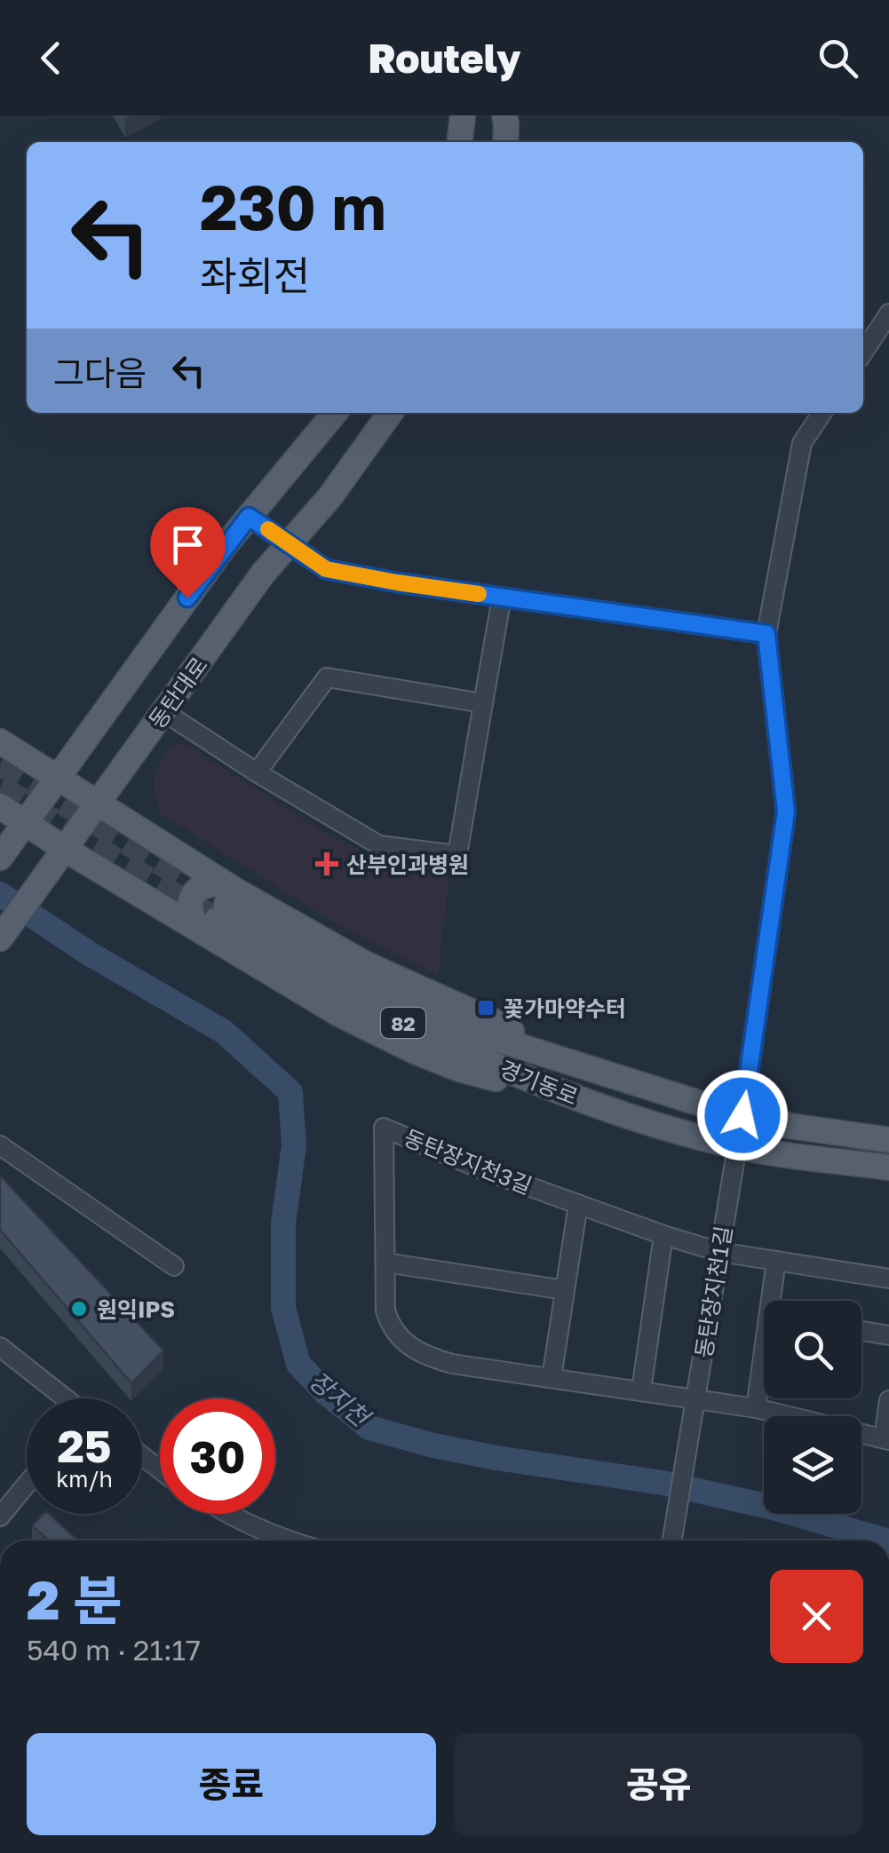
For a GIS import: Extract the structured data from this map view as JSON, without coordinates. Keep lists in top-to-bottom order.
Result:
{
  "streets": {
    "main road": ["동탄대로", "경기동로"],
    "street": ["동탄장지천3길", "동탄장지천1길"]
  },
  "crossings": [
    ["경기동로", "동탄장지천1길"],
    ["동탄장지천3길", "동탄장지천1길"]
  ],
  "water": ["장지천"],
  "places": {
    "health": ["산부인과병원"],
    "transit": ["꽃가마약수터"],
    "other": ["원익IPS"]
  },
  "page": {
    "header": "Routely",
    "turn": ["230 m", "좌회전"],
    "then": "그다음",
    "speed": "25 km/h",
    "limit": "30",
    "heading": ["2 분", "540 m · 21:17"],
    "buttons": ["종료", "공유"]
  }
}
